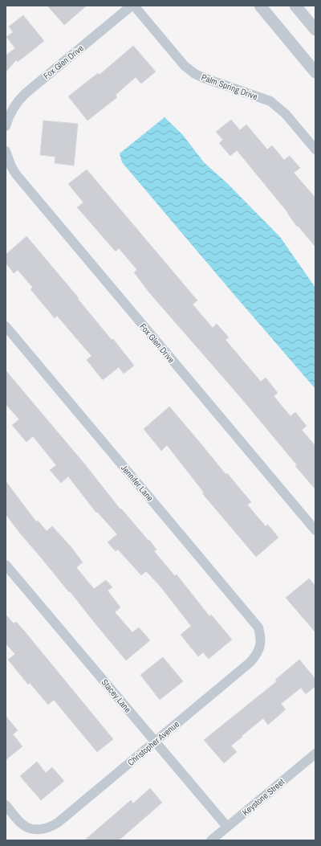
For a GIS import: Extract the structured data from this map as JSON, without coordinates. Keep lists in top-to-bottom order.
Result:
{
  "streets": {
    "street": [
      "Fox Glen Drive",
      "Palm Spring Drive",
      "Jennifer Lane",
      "Stacey Lane",
      "Christopher Avenue",
      "Keystone Street"
    ]
  },
  "crossings": [
    ["Fox Glen Drive", "Palm Spring Drive"],
    ["Jennifer Lane", "Christopher Avenue"],
    ["Stacey Lane", "Christopher Avenue"],
    ["Stacey Lane", "Keystone Street"]
  ]
}
